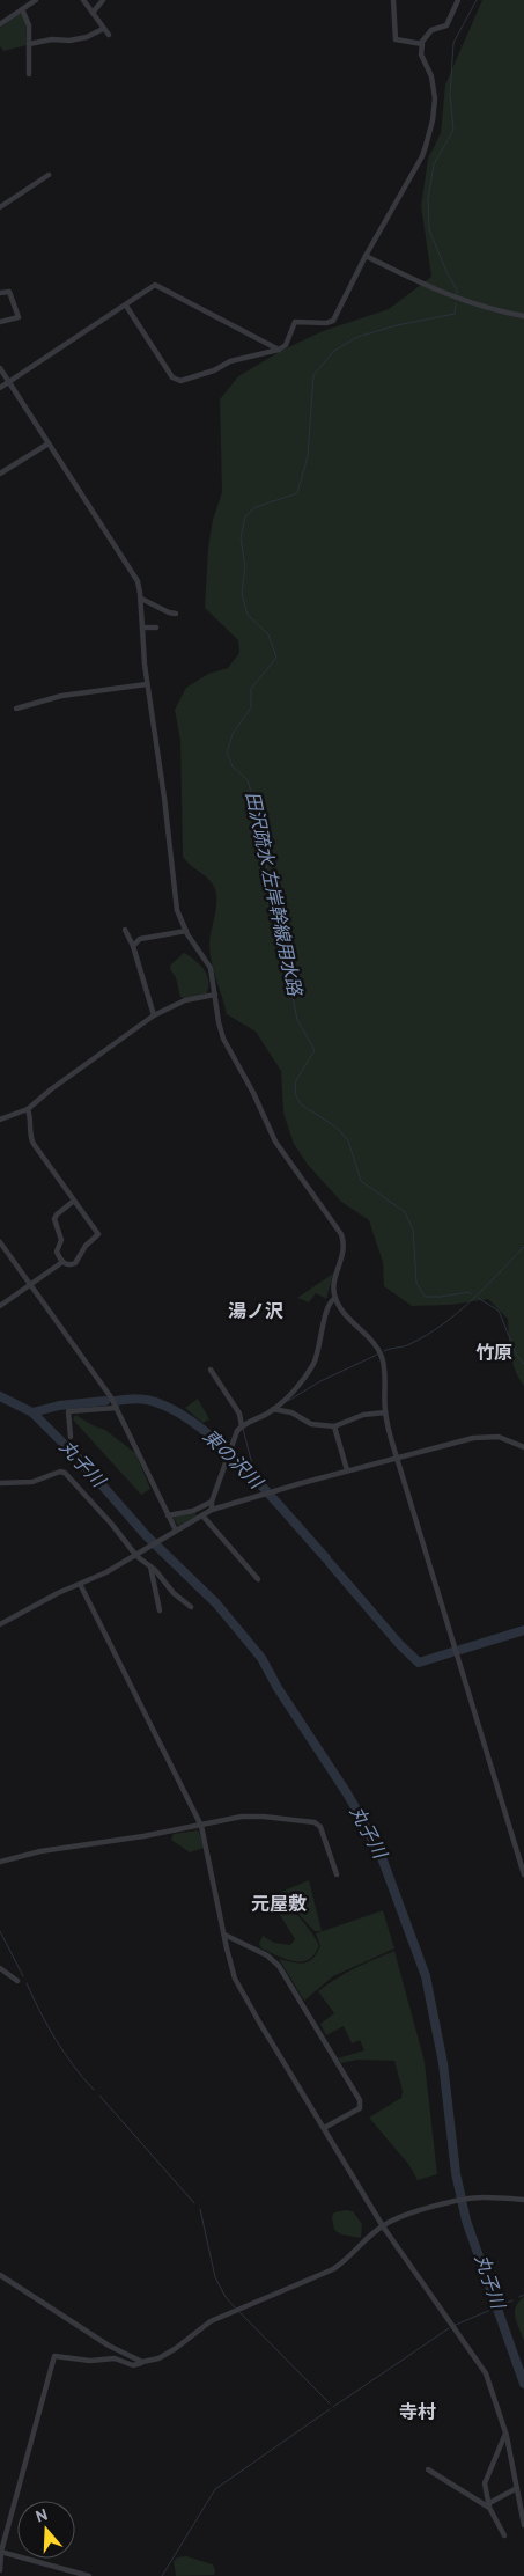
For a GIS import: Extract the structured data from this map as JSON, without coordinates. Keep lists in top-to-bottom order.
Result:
{
  "districts": [
    "湯ノ沢",
    "竹原",
    "元屋敷",
    "寺村"
  ],
  "water": ["田沢疏水 左岸幹線用水路", "東の沢川", "丸子川"],
  "north": "top"
}
